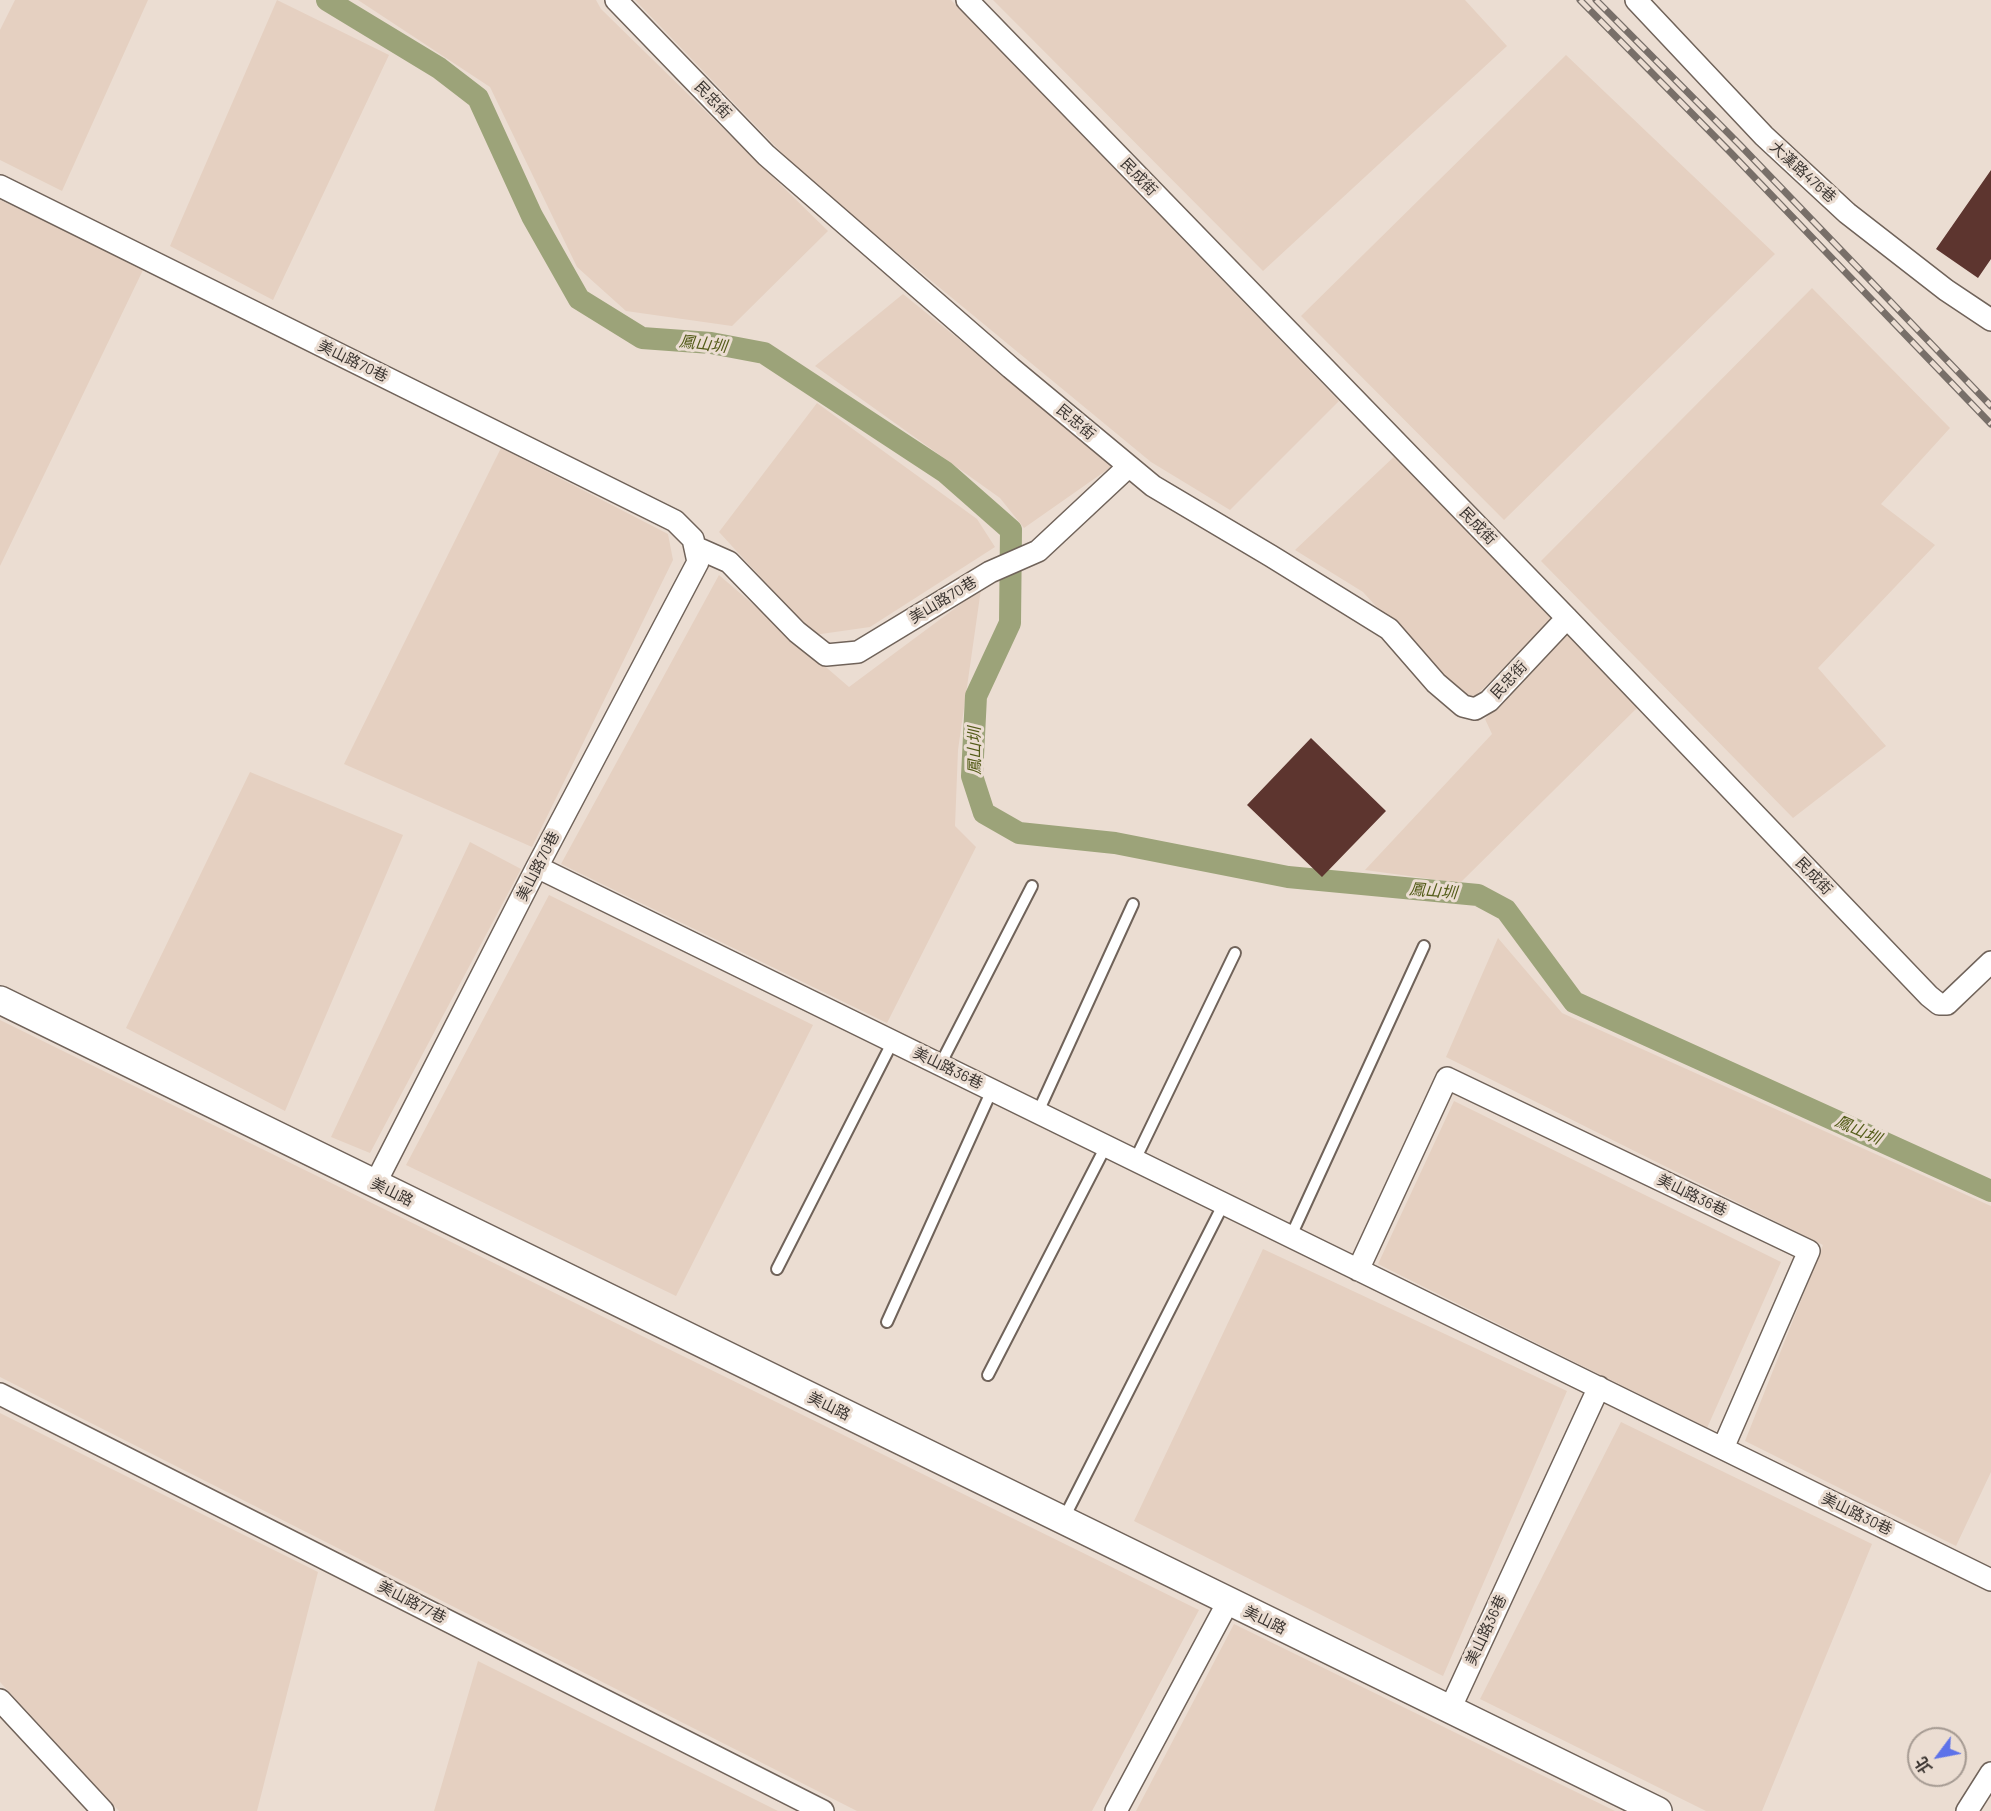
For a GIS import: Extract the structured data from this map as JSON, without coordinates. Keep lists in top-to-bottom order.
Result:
{
  "streets": {
    "street": [
      "民忠街",
      "大漢路476巷",
      "民成街",
      "美山路70巷",
      "美山路36巷",
      "美山路",
      "美山路30巷",
      "美山路77巷"
    ]
  },
  "crossings": [
    ["民忠街", "民成街"],
    ["民忠街", "美山路70巷"],
    ["美山路70巷", "美山路36巷"],
    ["美山路70巷", "美山路"],
    ["美山路36巷", "美山路"],
    ["美山路36巷", "美山路30巷"]
  ],
  "water": ["鳳山圳"],
  "north": "bottom left"
}
